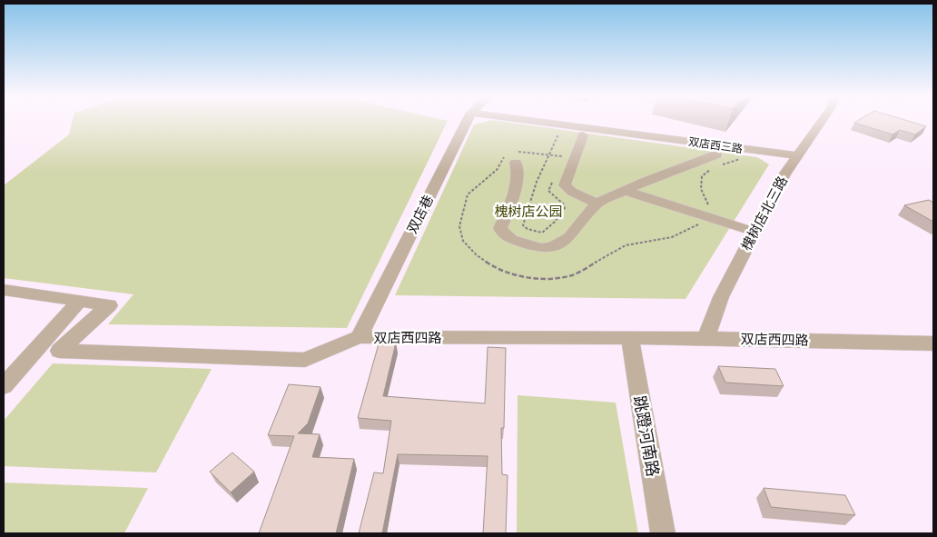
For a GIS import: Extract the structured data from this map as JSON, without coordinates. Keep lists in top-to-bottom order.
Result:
{
  "streets": {
    "street": [
      "双店西三路",
      "槐树店北三路",
      "双店巷",
      "双店西四路",
      "跳蹬河南路"
    ]
  },
  "crossings": [
    ["双店西三路", "槐树店北三路"],
    ["槐树店北三路", "双店西四路"],
    ["双店巷", "双店西四路"],
    ["双店西四路", "跳蹬河南路"]
  ],
  "parks": ["槐树店公园"]
}
